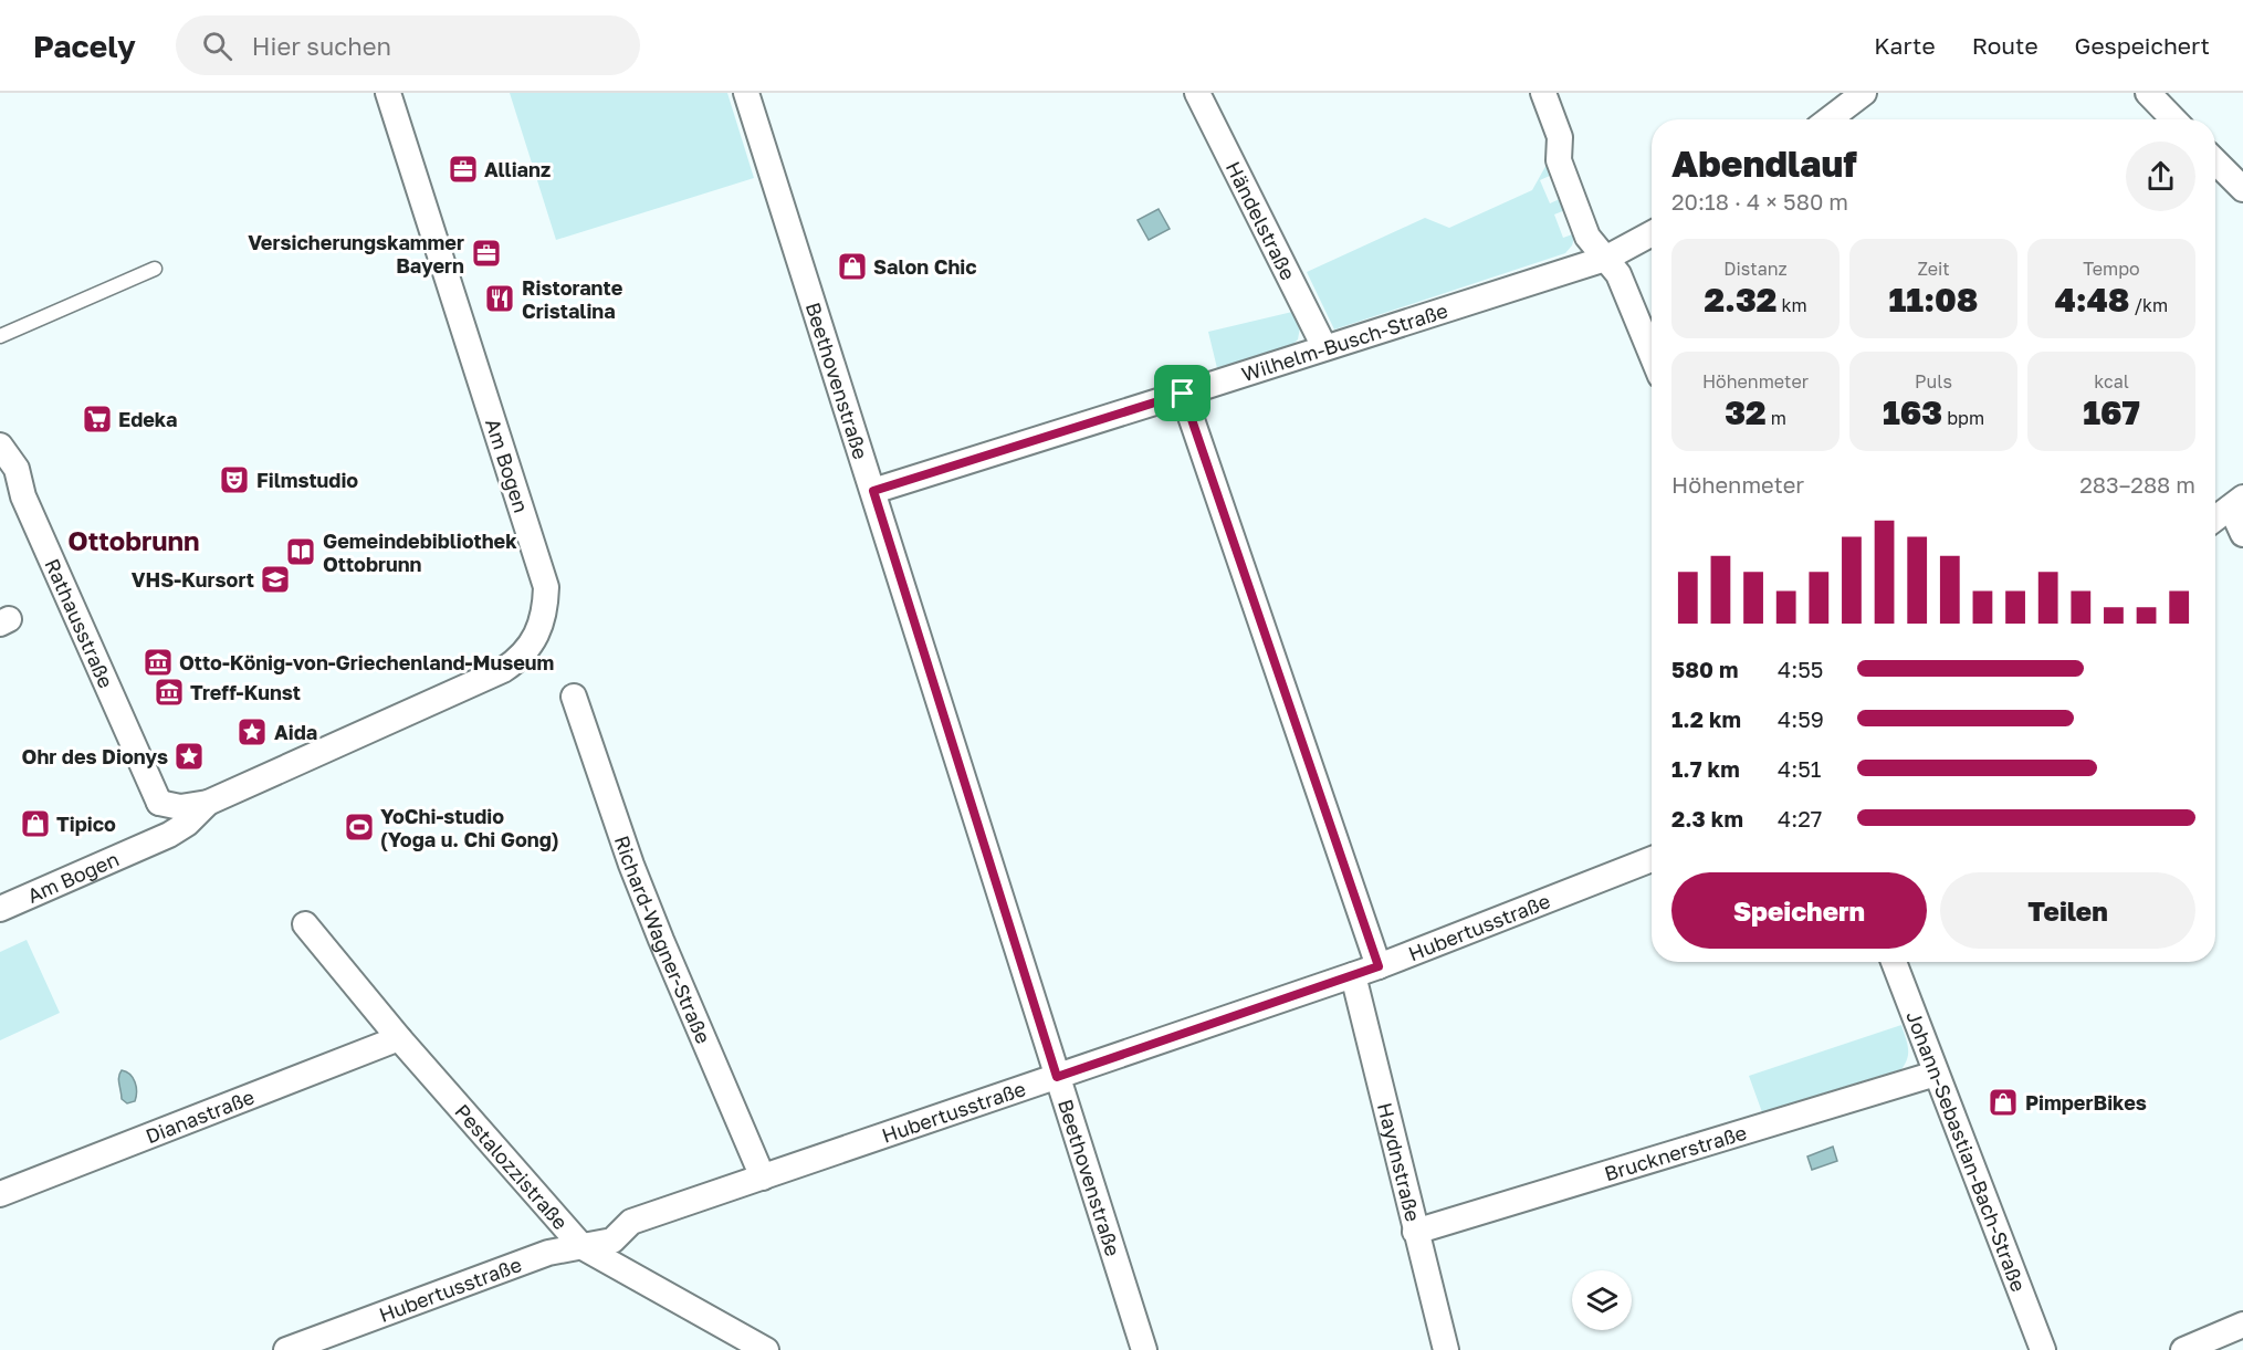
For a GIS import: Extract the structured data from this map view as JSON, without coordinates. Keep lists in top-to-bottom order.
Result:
{
  "streets": {
    "street": [
      "Händelstraße",
      "Wilhelm-Busch-Straße",
      "Beethovenstraße",
      "Am Bogen",
      "Rathausstraße",
      "Hubertusstraße",
      "Richard-Wagner-Straße",
      "Dianastraße",
      "Johann-Sebastian-Bach-Straße",
      "Brucknerstraße",
      "Haydnstraße",
      "Pestalozzistraße"
    ]
  },
  "crossings": [
    ["Händelstraße", "Wilhelm-Busch-Straße"],
    ["Wilhelm-Busch-Straße", "Beethovenstraße"],
    ["Beethovenstraße", "Hubertusstraße"],
    ["Am Bogen", "Rathausstraße"],
    ["Hubertusstraße", "Richard-Wagner-Straße"],
    ["Hubertusstraße", "Haydnstraße"],
    ["Hubertusstraße", "Pestalozzistraße"],
    ["Dianastraße", "Pestalozzistraße"],
    ["Johann-Sebastian-Bach-Straße", "Brucknerstraße"],
    ["Brucknerstraße", "Haydnstraße"]
  ],
  "districts": ["Ottobrunn"],
  "places": {
    "office": ["Allianz", "Versicherungskammer Bayern"],
    "shop": ["Salon Chic", "Tipico", "PimperBikes"],
    "restaurant": ["Ristorante Cristalina"],
    "supermarket": ["Edeka"],
    "theatre": ["Filmstudio"],
    "library": ["Gemeindebibliothek Ottobrunn"],
    "school or university": ["VHS-Kursort"],
    "museum": ["Otto-König-von-Griechenland-Museum", "Treff-Kunst"],
    "place": ["Aida", "Ohr des Dionys"],
    "sports": ["YoChi-studio (Yoga u. Chi Gong)"]
  },
  "page": {
    "header": "Pacely",
    "search": "Hier suchen",
    "nav": ["Karte", "Route", "Gespeichert"],
    "heading": ["Abendlauf", "20:18 · 4 × 580 m"],
    "stats": [
      ["Distanz", "2.32 km"],
      ["Zeit", "11:08"],
      ["Tempo", "4:48 /km"],
      ["Höhenmeter", "32 m"],
      ["Puls", "163 bpm"],
      ["kcal", "167"]
    ],
    "chart": ["Höhenmeter", "283–288 m"],
    "list": [
      {
        "name": "580 m",
        "note": "4:55"
      },
      {
        "name": "1.2 km",
        "note": "4:59"
      },
      {
        "name": "1.7 km",
        "note": "4:51"
      },
      {
        "name": "2.3 km",
        "note": "4:27"
      }
    ],
    "buttons": ["Speichern", "Teilen"]
  }
}
